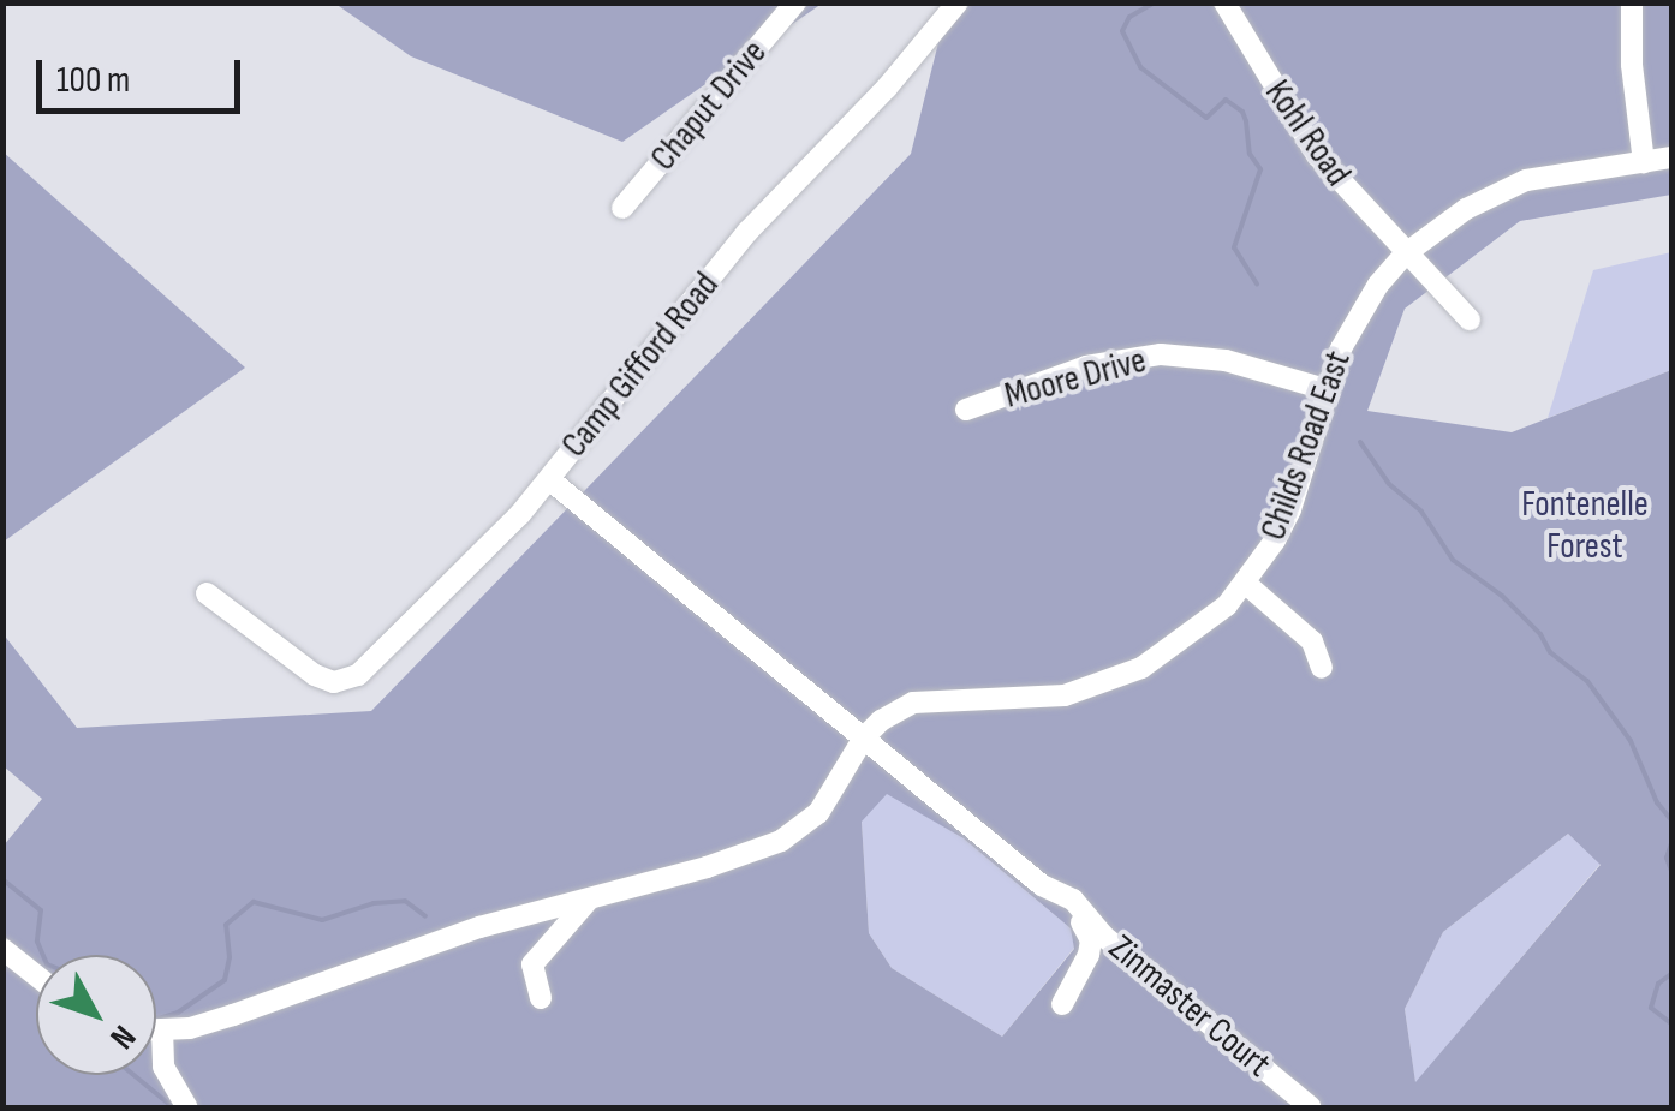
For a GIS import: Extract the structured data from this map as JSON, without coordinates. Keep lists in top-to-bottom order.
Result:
{
  "streets": {
    "street": [
      "Chaput Drive",
      "Kohl Road",
      "Camp Gifford Road",
      "Moore Drive",
      "Childs Road East",
      "Zinmaster Court"
    ]
  },
  "crossings": [
    ["Kohl Road", "Childs Road East"],
    ["Camp Gifford Road", "Childs Road East"],
    ["Camp Gifford Road", "Zinmaster Court"],
    ["Moore Drive", "Childs Road East"]
  ],
  "parks": ["Fontenelle Forest"],
  "scale_bar": "100 m",
  "north": "bottom right"
}
